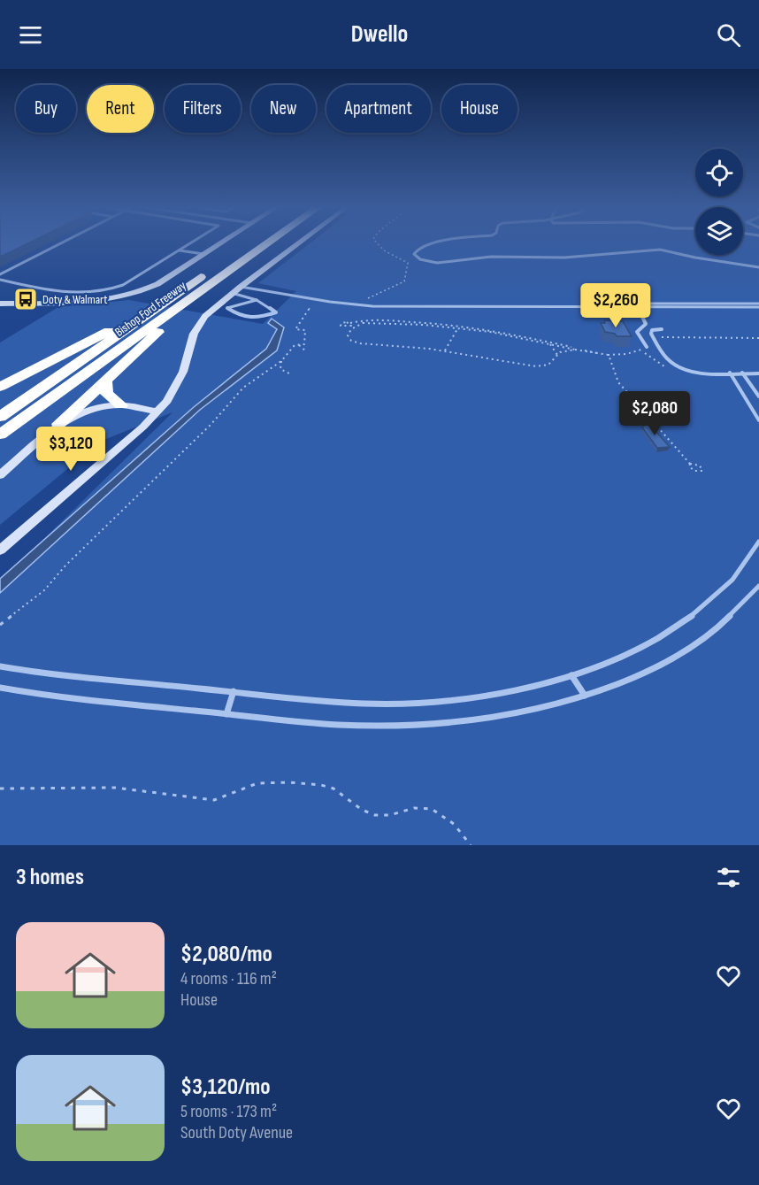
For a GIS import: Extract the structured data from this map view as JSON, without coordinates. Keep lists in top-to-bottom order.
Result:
{
  "streets": {
    "highway": ["Bishop Ford Freeway"]
  },
  "places": {
    "bus stop": ["Doty & Walmart"]
  },
  "page": {
    "header": "Dwello",
    "chip": [
      "Buy",
      "Rent",
      "Filters",
      "New",
      "Apartment",
      "House"
    ],
    "price": ["$2,260", "$2,080", "$3,120"],
    "heading": "3 homes",
    "list": [
      {
        "name": "$2,080/mo",
        "note": "4 rooms · 116 m² · House"
      },
      {
        "name": "$3,120/mo",
        "note": "5 rooms · 173 m² · South Doty Avenue"
      }
    ]
  }
}
